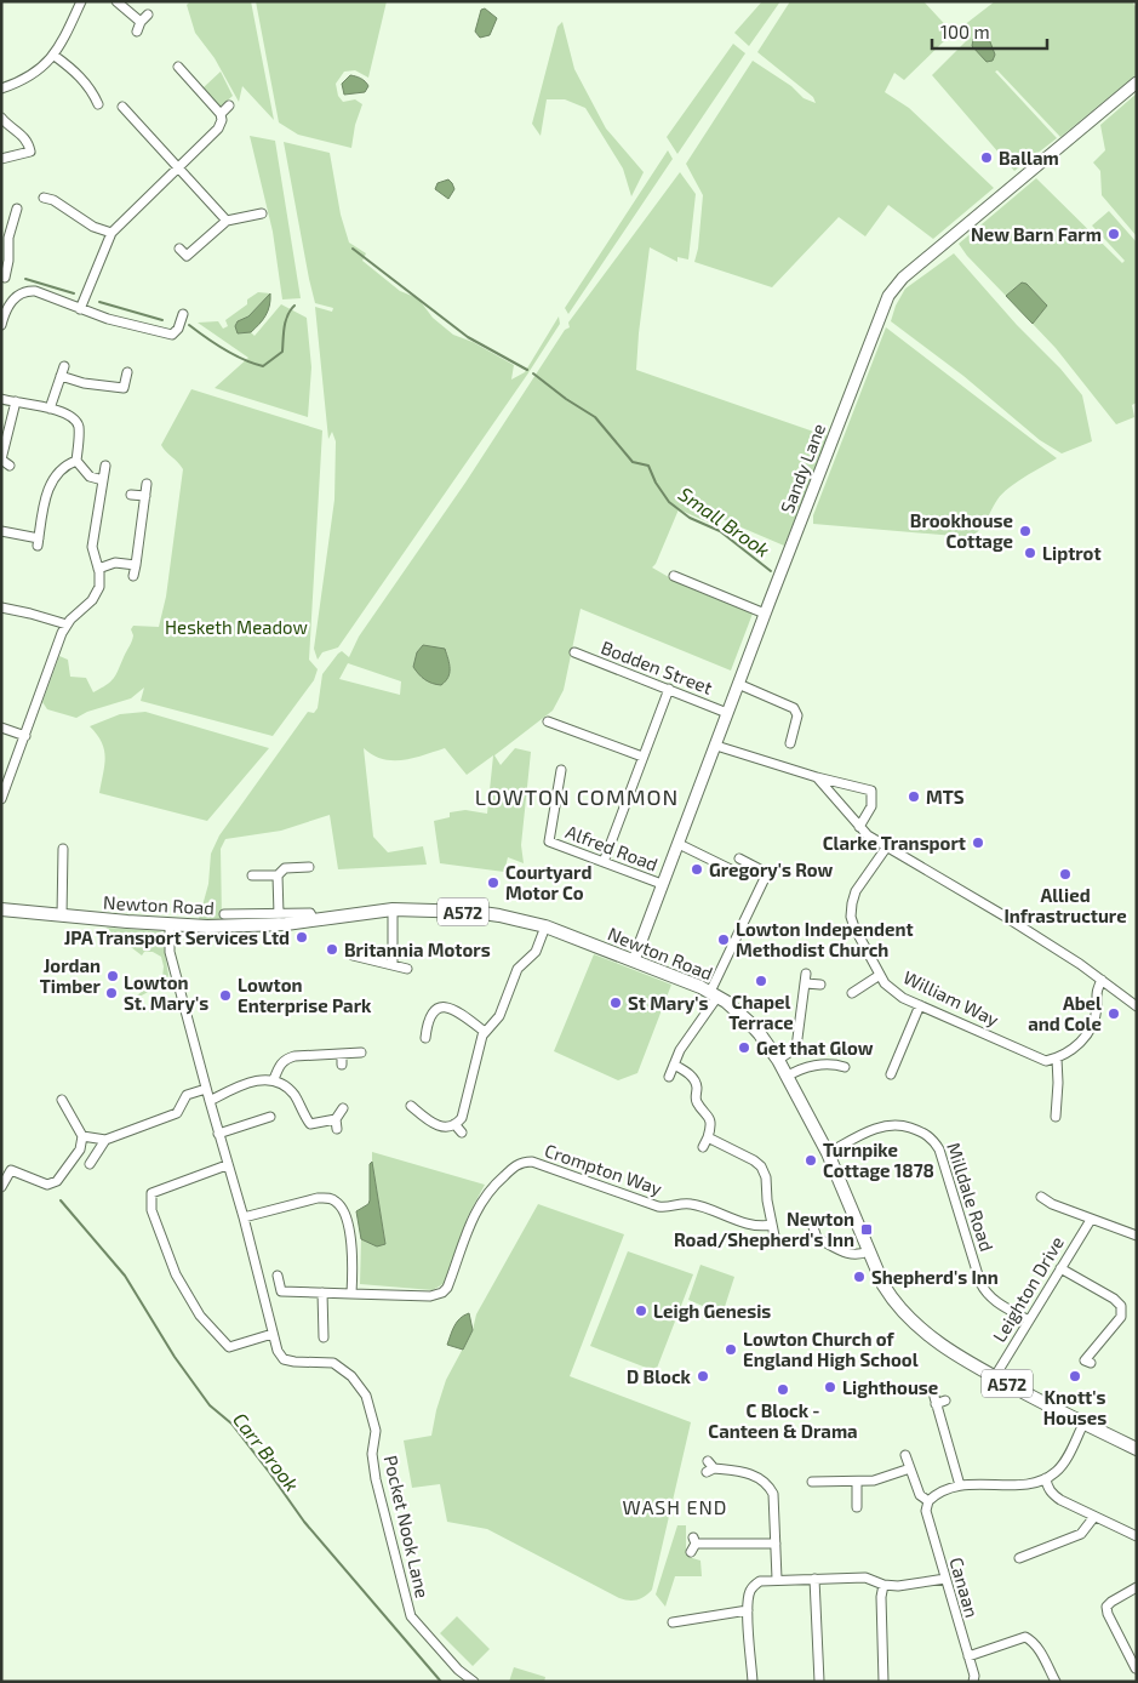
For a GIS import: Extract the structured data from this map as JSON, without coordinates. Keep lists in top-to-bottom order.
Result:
{
  "streets": {
    "main road": ["Newton Road", "A572"],
    "street": [
      "Sandy Lane",
      "Bodden Street",
      "Alfred Road",
      "William Way",
      "Crompton Way",
      "Milldale Road",
      "Leighton Drive",
      "Pocket Nook Lane",
      "Canaan"
    ]
  },
  "crossings": [
    ["Sandy Lane", "Bodden Street"],
    ["Sandy Lane", "Alfred Road"],
    ["Sandy Lane", "Newton Road"],
    ["Newton Road", "A572"],
    ["Newton Road", "Milldale Road"],
    ["Newton Road", "Leighton Drive"],
    ["Newton Road", "Pocket Nook Lane"],
    ["A572", "Leighton Drive"],
    ["Milldale Road", "Leighton Drive"]
  ],
  "districts": ["LOWTON COMMON", "WASH END"],
  "water": ["Small Brook", "Carr Brook"],
  "parks": ["Hesketh Meadow"],
  "places": {
    "other": [
      "Ballam",
      "New Barn Farm",
      "Brookhouse Cottage",
      "Liptrot",
      "MTS",
      "Clarke Transport",
      "Gregory's Row",
      "Allied Infrastructure",
      "Courtyard Motor Co",
      "JPA Transport Services Ltd",
      "Lowton Independent Methodist Church",
      "Britannia Motors",
      "Jordan Timber",
      "Chapel Terrace",
      "Lowton St. Mary's",
      "Lowton Enterprise Park",
      "St Mary's",
      "Abel and Cole",
      "Get that Glow",
      "Turnpike Cottage 1878",
      "Shepherd's Inn",
      "Leigh Genesis",
      "Lowton Church of England High School",
      "D Block",
      "Knott's Houses",
      "Lighthouse",
      "C Block - Canteen & Drama"
    ],
    "transit": ["Newton Road/Shepherd's Inn"]
  },
  "scale_bar": "100 m"
}
